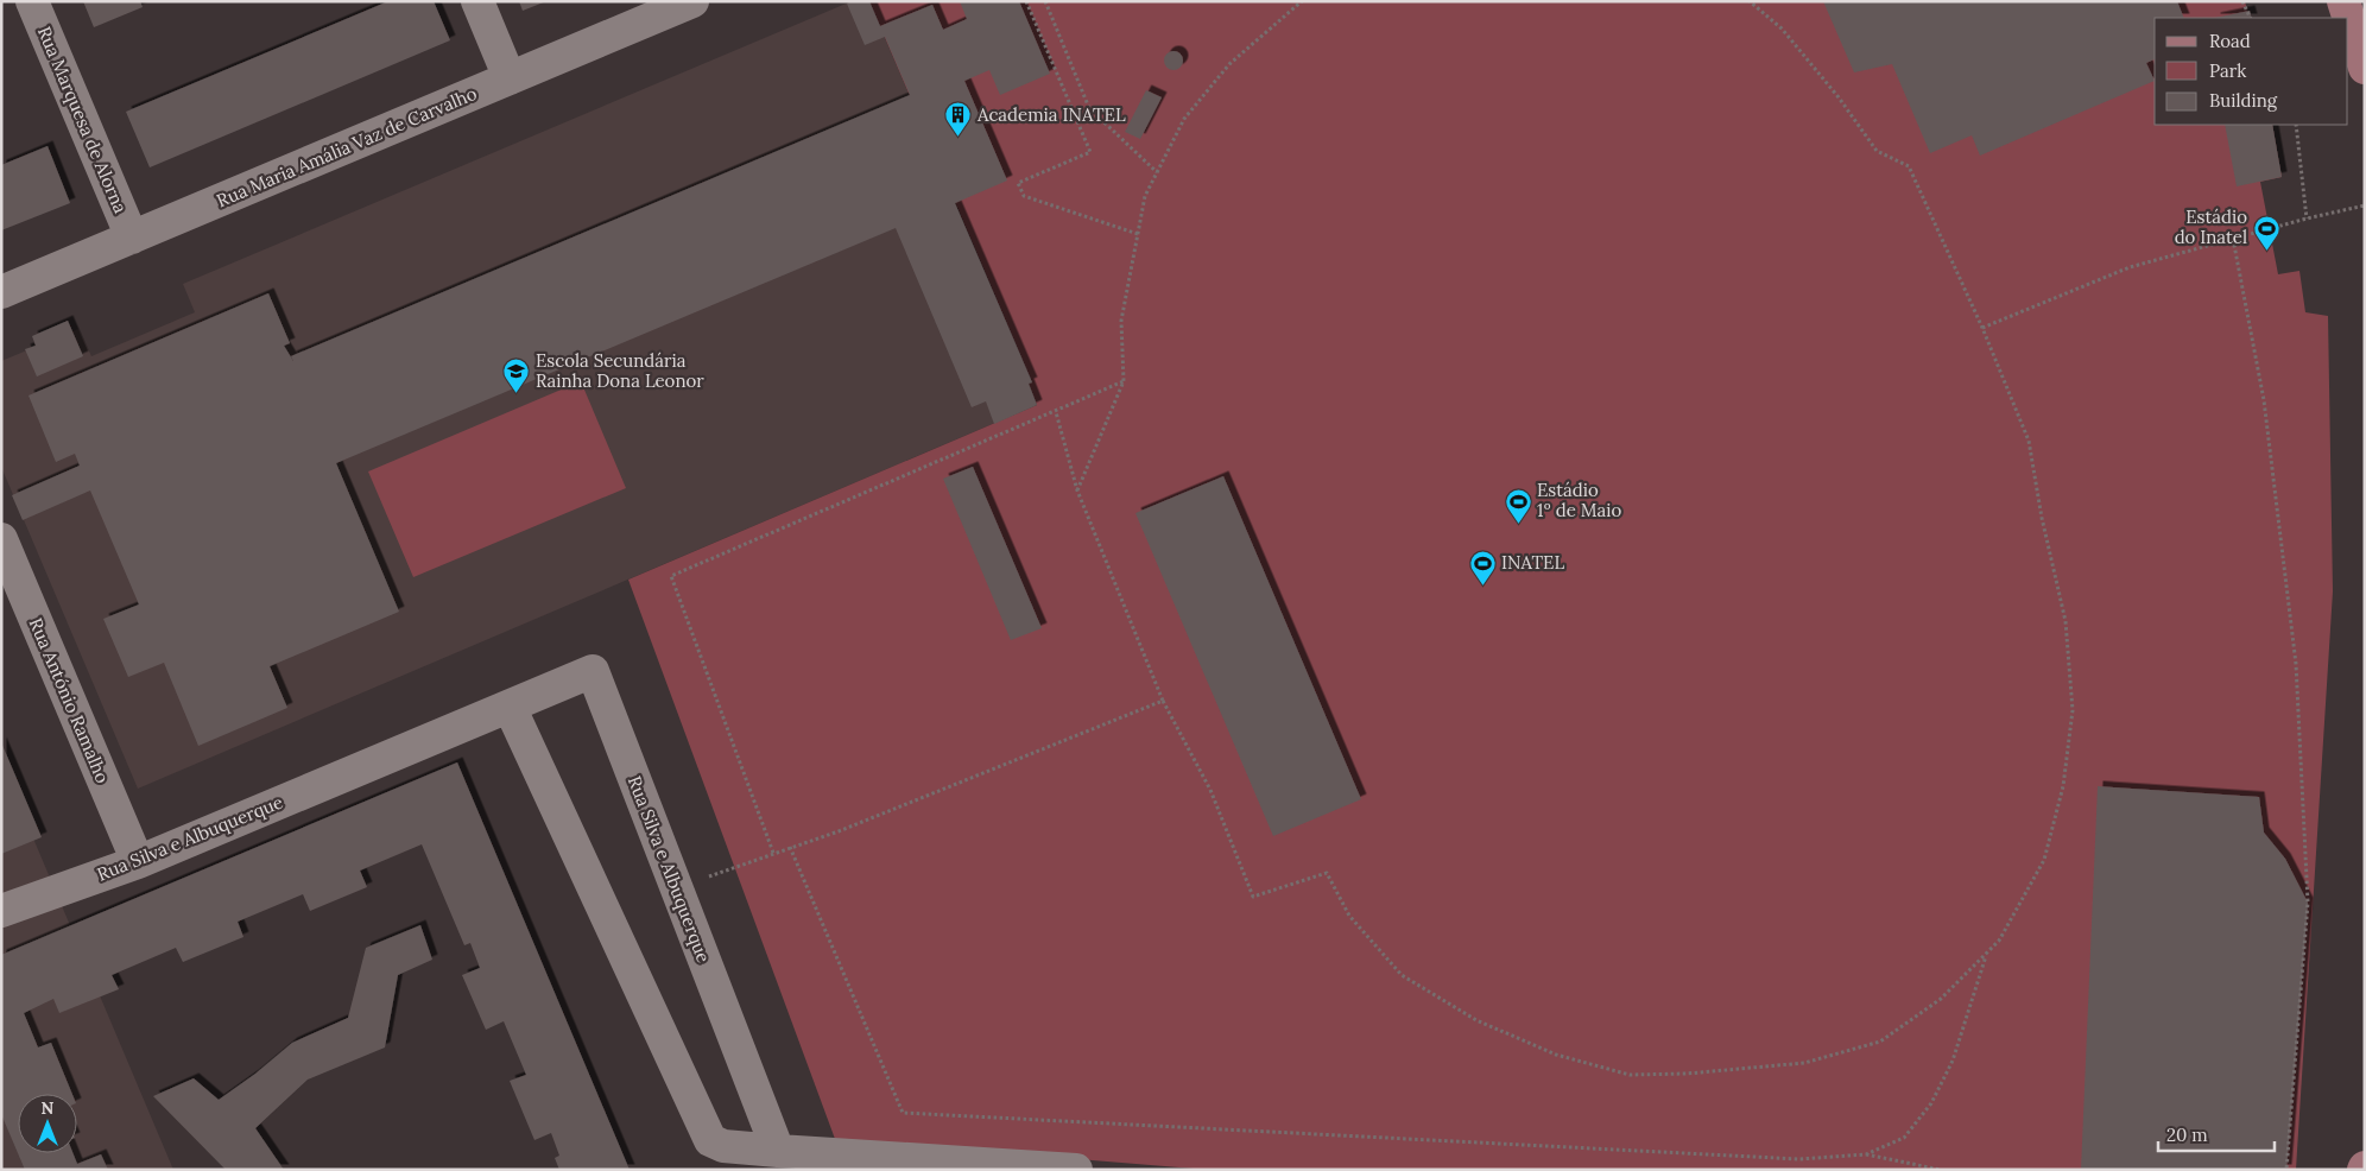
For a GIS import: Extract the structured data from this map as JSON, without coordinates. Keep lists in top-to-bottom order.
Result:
{
  "streets": {
    "street": [
      "Rua Marquesa de Alorna",
      "Rua Maria Amália Vaz de Carvalho",
      "Rua António Ramalho",
      "Rua Silva e Albuquerque"
    ]
  },
  "crossings": [
    ["Rua Marquesa de Alorna", "Rua Maria Amália Vaz de Carvalho"],
    ["Rua António Ramalho", "Rua Silva e Albuquerque"]
  ],
  "places": {
    "building": ["Academia INATEL"],
    "sports": ["Estádio do Inatel", "Estádio 1º de Maio", "INATEL"],
    "school or university": ["Escola Secundária Rainha Dona Leonor"]
  },
  "legend": ["Road", "Park", "Building"],
  "scale_bar": "20 m",
  "north": "top"
}
